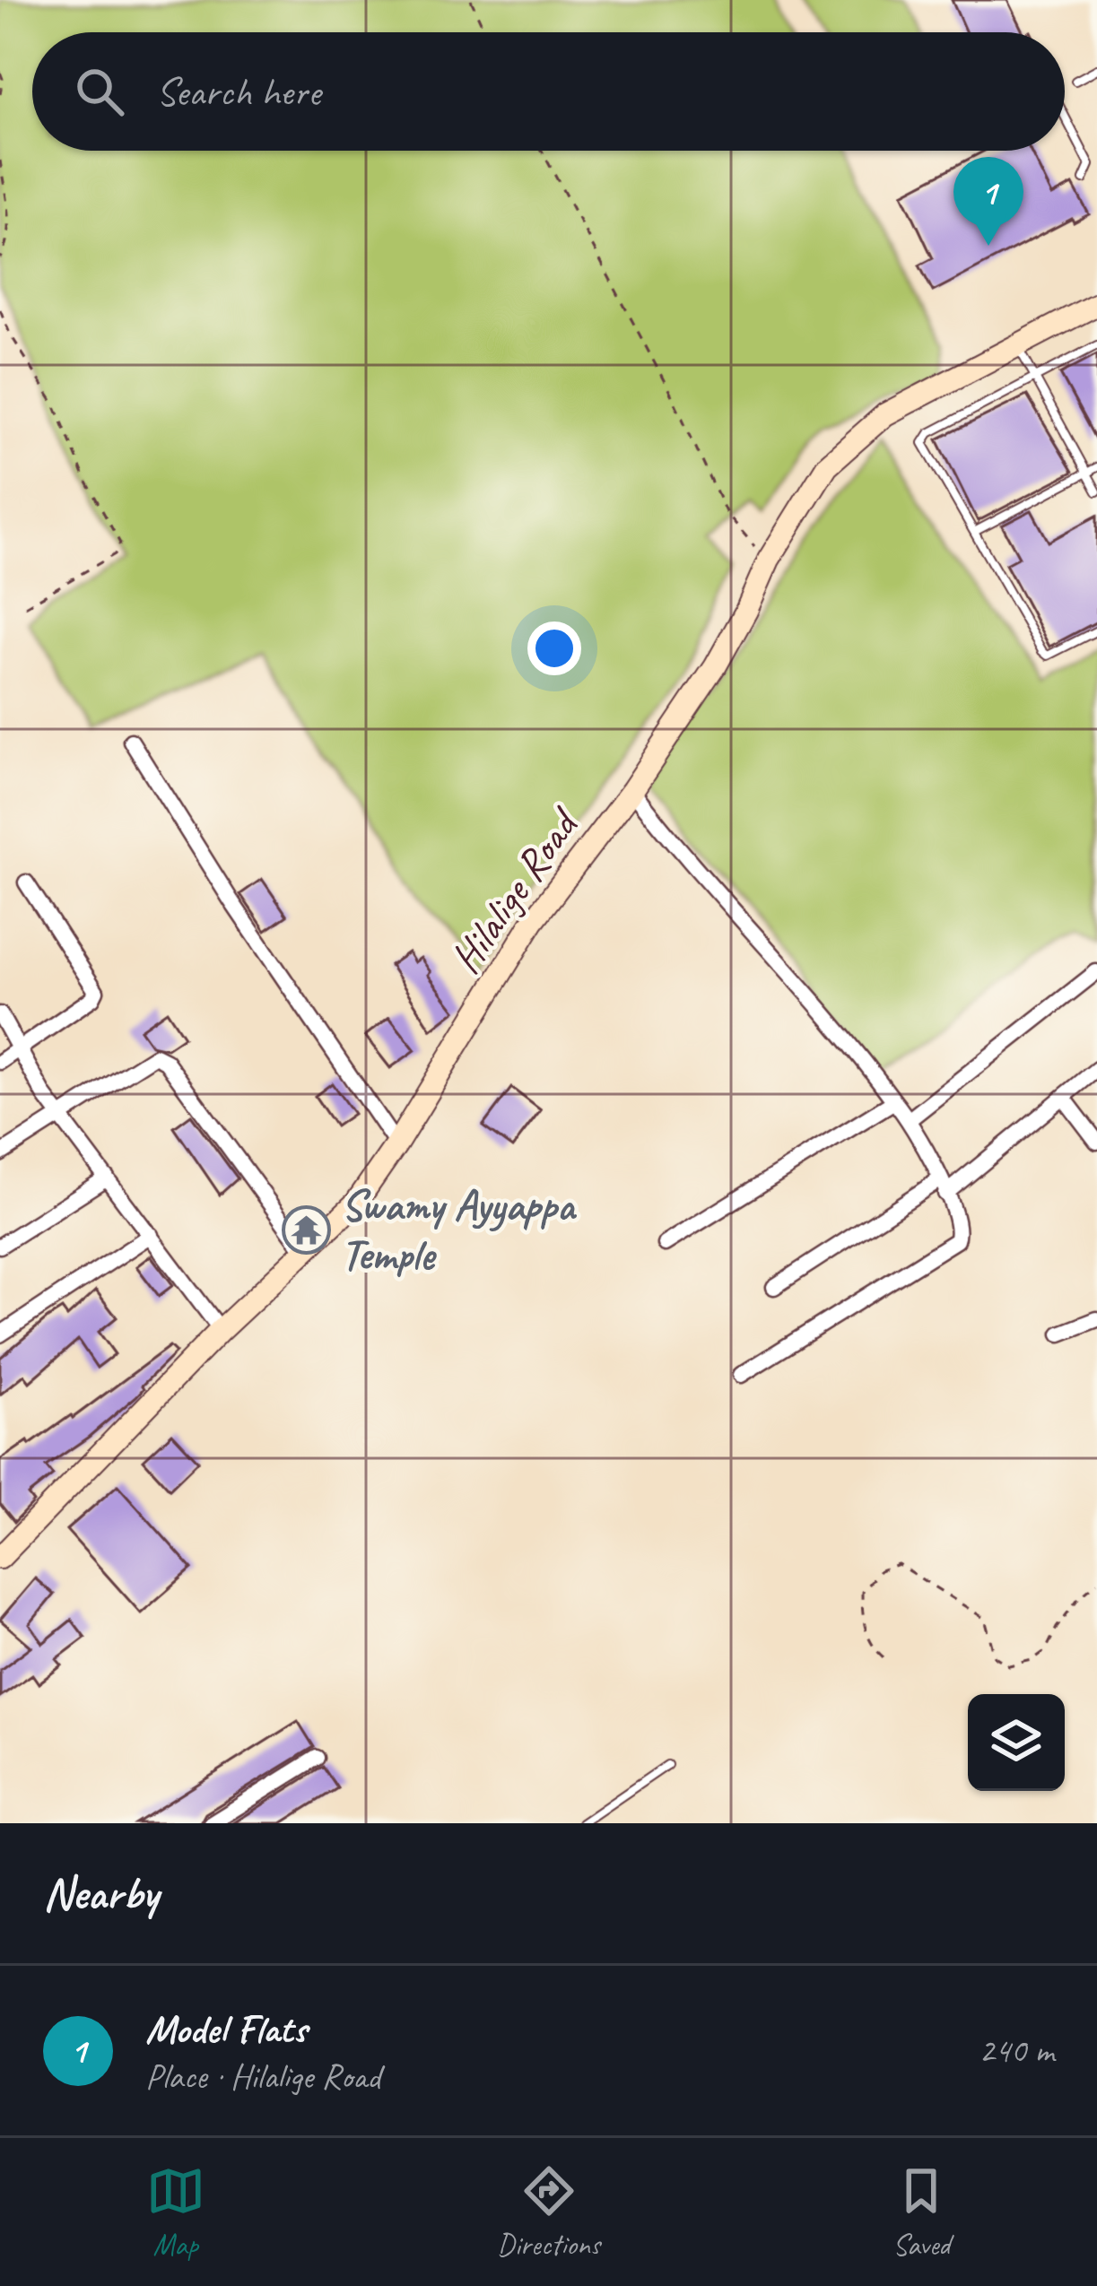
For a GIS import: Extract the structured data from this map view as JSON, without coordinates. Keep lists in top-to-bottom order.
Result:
{
  "streets": {
    "street": ["Hilalige Road"]
  },
  "places": {
    "temple": ["Swamy Ayyappa Temple"]
  },
  "page": {
    "search": "Search here",
    "pins": "1",
    "heading": "Nearby",
    "list": [
      {
        "mark": "1",
        "name": "Model Flats",
        "note": "Place · Hilalige Road",
        "value": "240 m"
      }
    ],
    "nav": ["Map", "Directions", "Saved"]
  }
}
